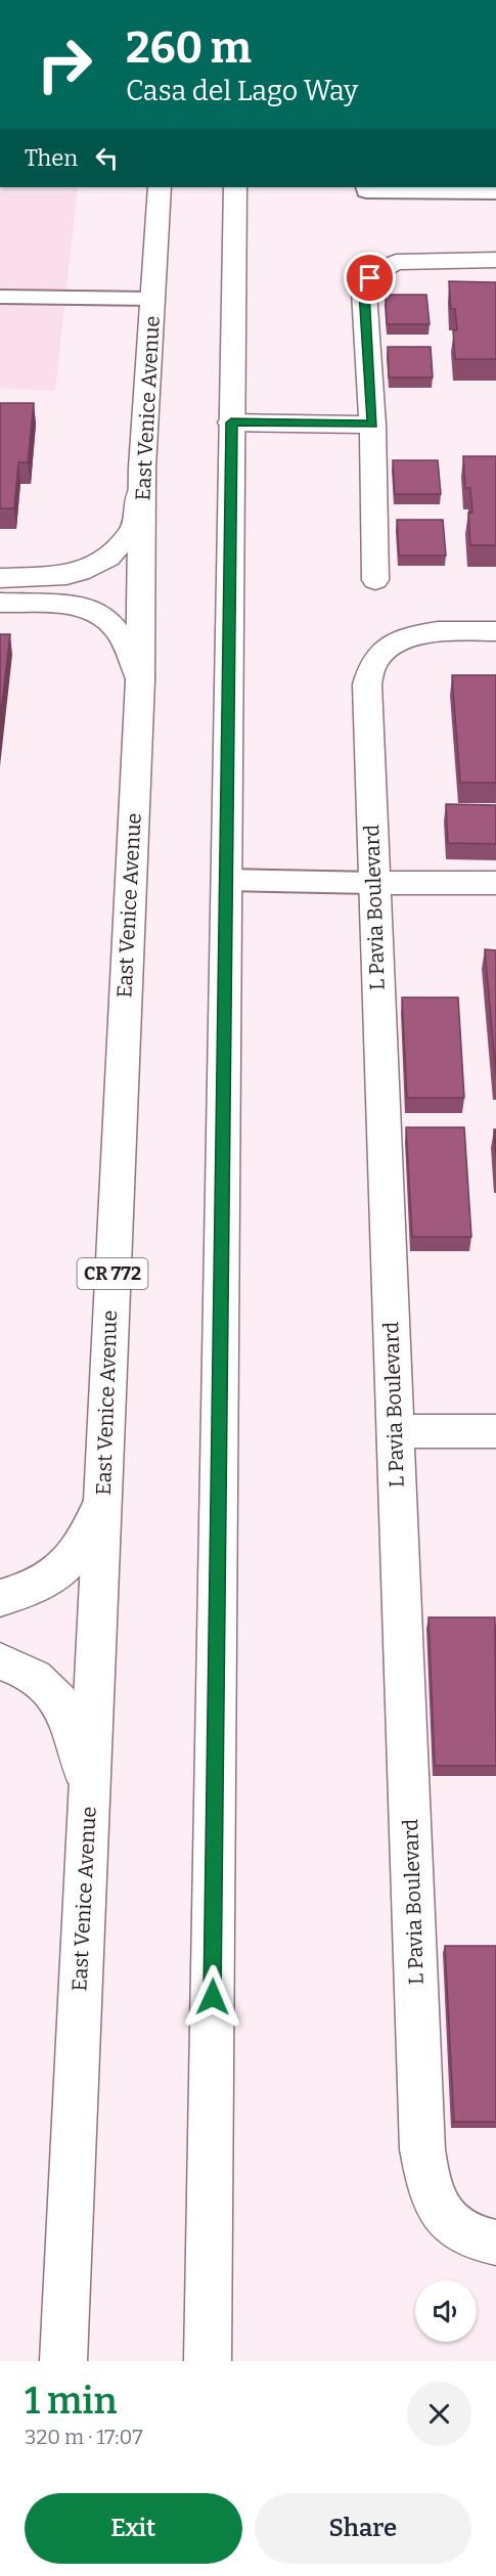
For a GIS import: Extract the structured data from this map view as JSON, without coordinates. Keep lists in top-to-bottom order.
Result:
{
  "streets": {
    "main road": ["East Venice Avenue", "L Pavia Boulevard", "CR 772"]
  },
  "page": {
    "turn": ["260 m", "Casa del Lago Way"],
    "then": "Then",
    "heading": ["1 min", "320 m · 17:07"],
    "buttons": ["Exit", "Share"]
  }
}
